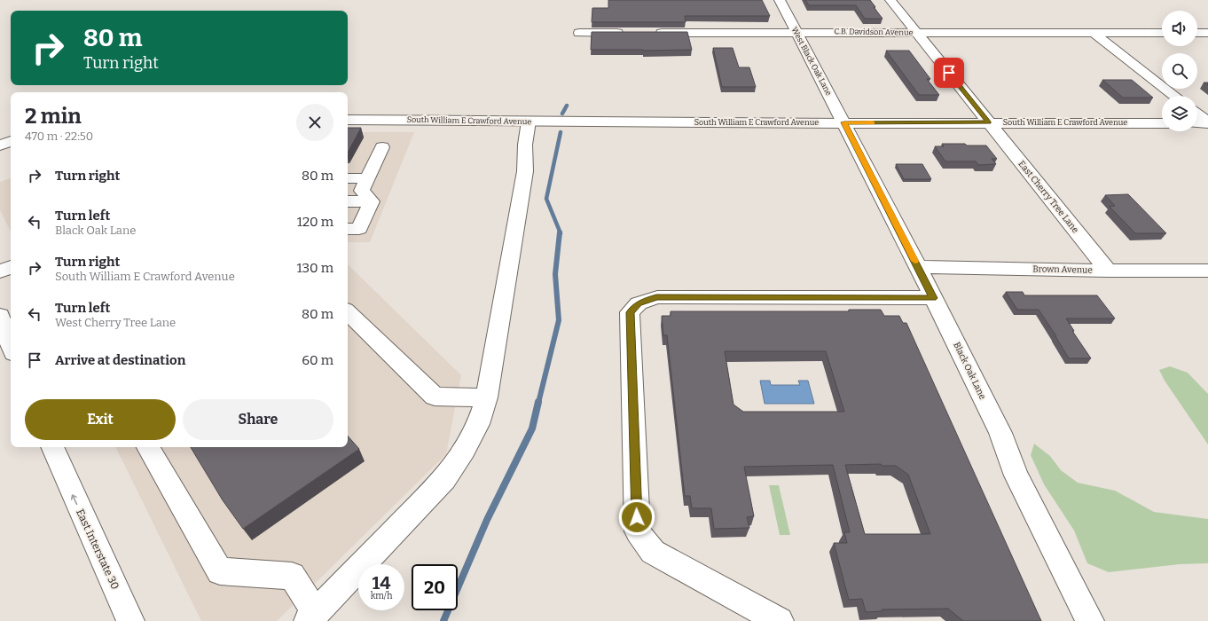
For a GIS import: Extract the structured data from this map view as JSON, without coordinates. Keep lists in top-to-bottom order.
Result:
{
  "streets": {
    "street": [
      "C.B. Davidson Avenue",
      "West Black Oak Lane",
      "South William E Crawford Avenue",
      "East Cherry Tree Lane",
      "Brown Avenue",
      "Black Oak Lane",
      "East Interstate 30"
    ]
  },
  "crossings": [
    ["C.B. Davidson Avenue", "West Black Oak Lane"],
    ["C.B. Davidson Avenue", "East Cherry Tree Lane"],
    ["West Black Oak Lane", "South William E Crawford Avenue"],
    ["West Black Oak Lane", "Black Oak Lane"],
    ["South William E Crawford Avenue", "East Cherry Tree Lane"],
    ["South William E Crawford Avenue", "Black Oak Lane"],
    ["East Cherry Tree Lane", "Brown Avenue"],
    ["Brown Avenue", "Black Oak Lane"]
  ],
  "one_way": ["East Interstate 30"],
  "page": {
    "turn": ["80 m", "Turn right"],
    "heading": ["2 min", "470 m · 22:50"],
    "list": [
      {
        "name": "Turn right",
        "value": "80 m"
      },
      {
        "name": "Turn left",
        "note": "Black Oak Lane",
        "value": "120 m"
      },
      {
        "name": "Turn right",
        "note": "South William E Crawford Avenue",
        "value": "130 m"
      },
      {
        "name": "Turn left",
        "note": "West Cherry Tree Lane",
        "value": "80 m"
      },
      {
        "name": "Arrive at destination",
        "value": "60 m"
      }
    ],
    "buttons": ["Exit", "Share"],
    "speed": "14 km/h",
    "limit": "20"
  }
}
